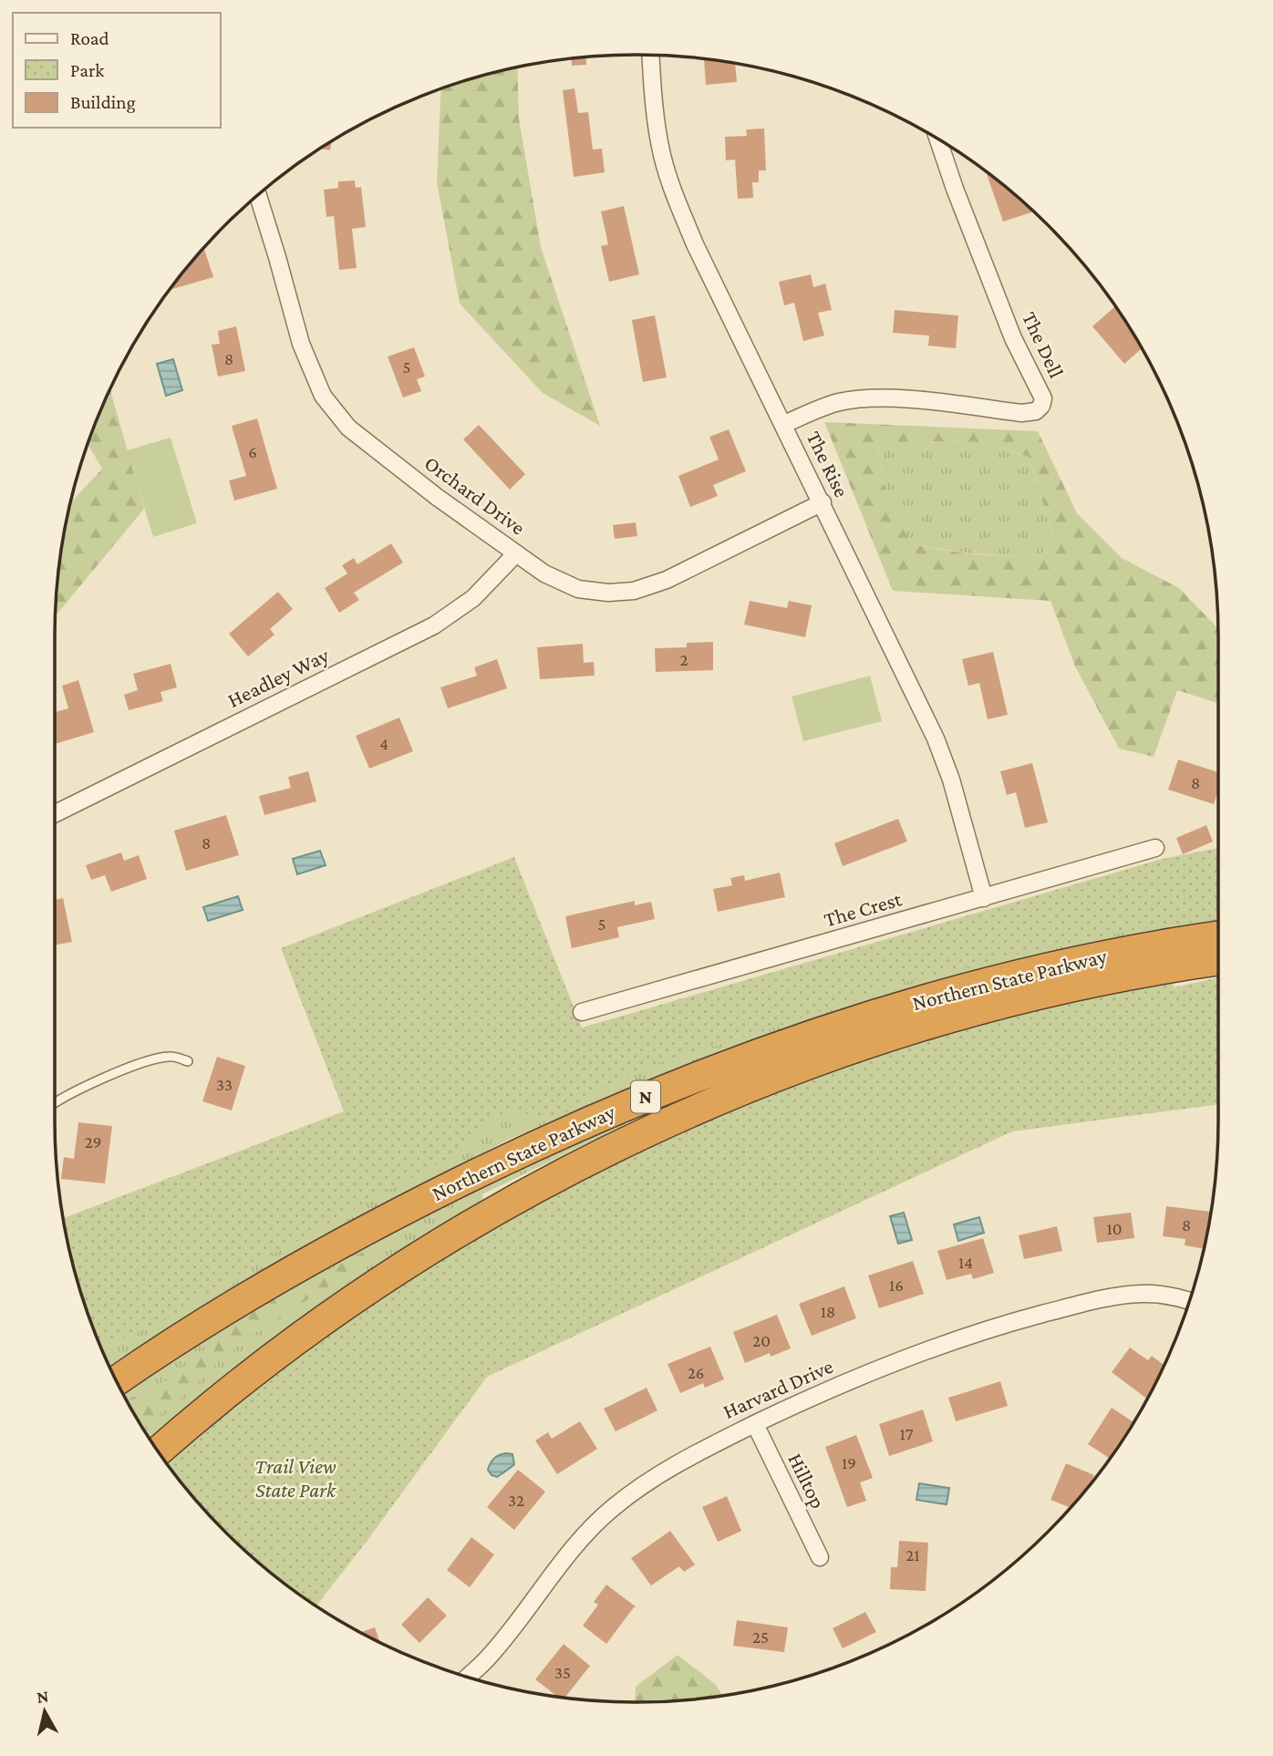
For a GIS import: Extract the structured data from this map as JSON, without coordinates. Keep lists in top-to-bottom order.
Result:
{
  "streets": {
    "highway": ["Northern State Parkway", "N"],
    "street": [
      "The Dell",
      "The Rise",
      "Orchard Drive",
      "Headley Way",
      "The Crest",
      "Harvard Drive",
      "Hilltop"
    ]
  },
  "crossings": [
    ["The Dell", "The Rise"],
    ["The Rise", "Orchard Drive"],
    ["The Rise", "The Crest"],
    ["Orchard Drive", "Headley Way"],
    ["Harvard Drive", "Hilltop"]
  ],
  "parks": ["Trail View State Park"],
  "house_numbers": [
    "8",
    "5",
    "6",
    "2",
    "4",
    "8",
    "8",
    "5",
    "33",
    "29",
    "8",
    "10",
    "14",
    "16",
    "18",
    "20",
    "26",
    "17",
    "19",
    "32",
    "21",
    "25",
    "35"
  ],
  "legend": ["Road", "Park", "Building"],
  "north": "top"
}
